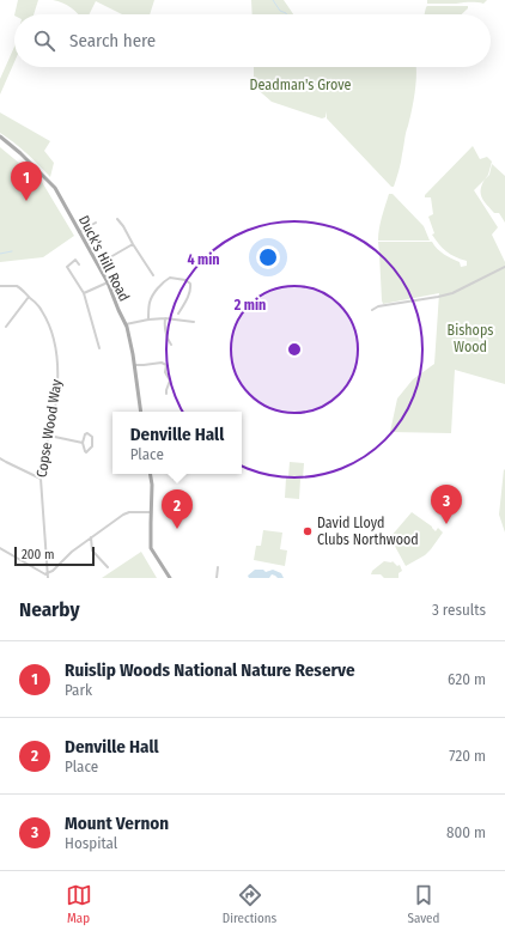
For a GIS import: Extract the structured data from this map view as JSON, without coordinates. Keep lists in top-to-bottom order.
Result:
{
  "streets": {
    "main road": ["Duck's Hill Road"],
    "street": ["Copse Wood Way"]
  },
  "parks": ["Deadman's Grove", "Bishops Wood"],
  "places": ["David Lloyd Clubs Northwood"],
  "scale_bar": "200 m",
  "page": {
    "search": "Search here",
    "pins": ["1", "3", "2"],
    "popup": ["Denville Hall", "Place"],
    "scale": "200 m",
    "heading": ["Nearby", "3 results"],
    "list": [
      {
        "mark": "1",
        "name": "Ruislip Woods National Nature Reserve",
        "note": "Park",
        "value": "620 m"
      },
      {
        "mark": "2",
        "name": "Denville Hall",
        "note": "Place",
        "value": "720 m"
      },
      {
        "mark": "3",
        "name": "Mount Vernon",
        "note": "Hospital",
        "value": "800 m"
      }
    ],
    "nav": ["Map", "Directions", "Saved"]
  },
  "rings": ["4 min", "2 min"]
}
